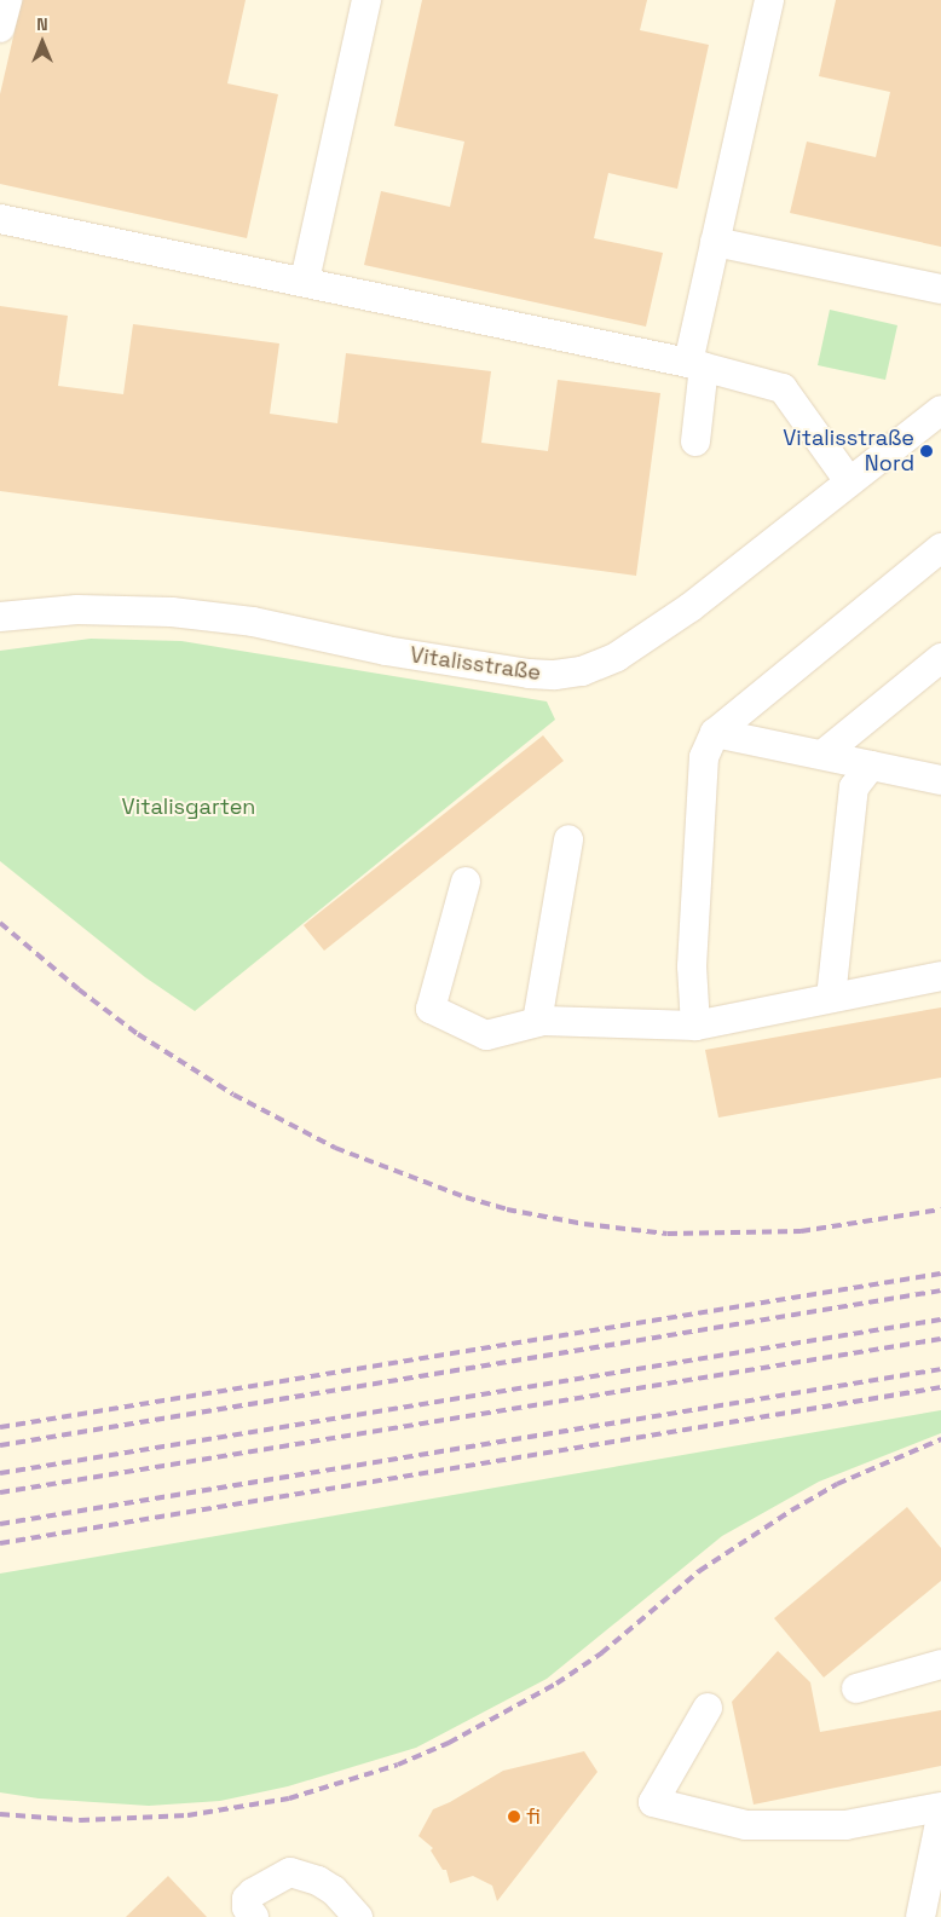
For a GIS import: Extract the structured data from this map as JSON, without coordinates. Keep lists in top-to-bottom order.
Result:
{
  "streets": {
    "street": ["Vitalisstraße"]
  },
  "parks": ["Vitalisgarten"],
  "places": ["Vitalisstraße Nord", "fi"],
  "north": "top"
}
